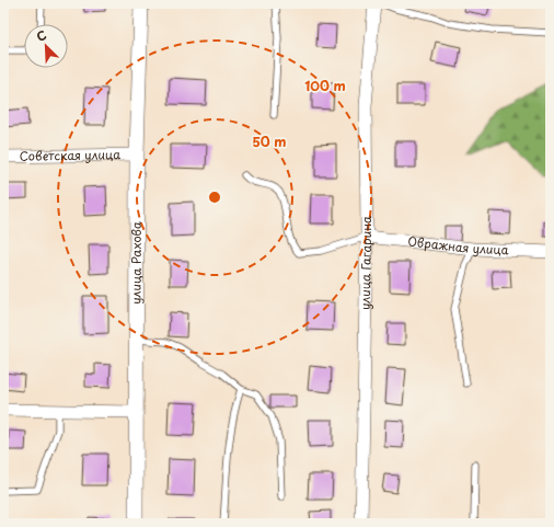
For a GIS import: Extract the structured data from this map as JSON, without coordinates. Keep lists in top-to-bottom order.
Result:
{
  "streets": {
    "street": [
      "Советская улица",
      "Овражная улица",
      "улица Рахова",
      "улица Гагарина"
    ]
  },
  "crossings": [
    ["Советская улица", "улица Рахова"],
    ["Овражная улица", "улица Гагарина"]
  ],
  "north": "top left",
  "rings": ["100 m", "50 m"]
}
